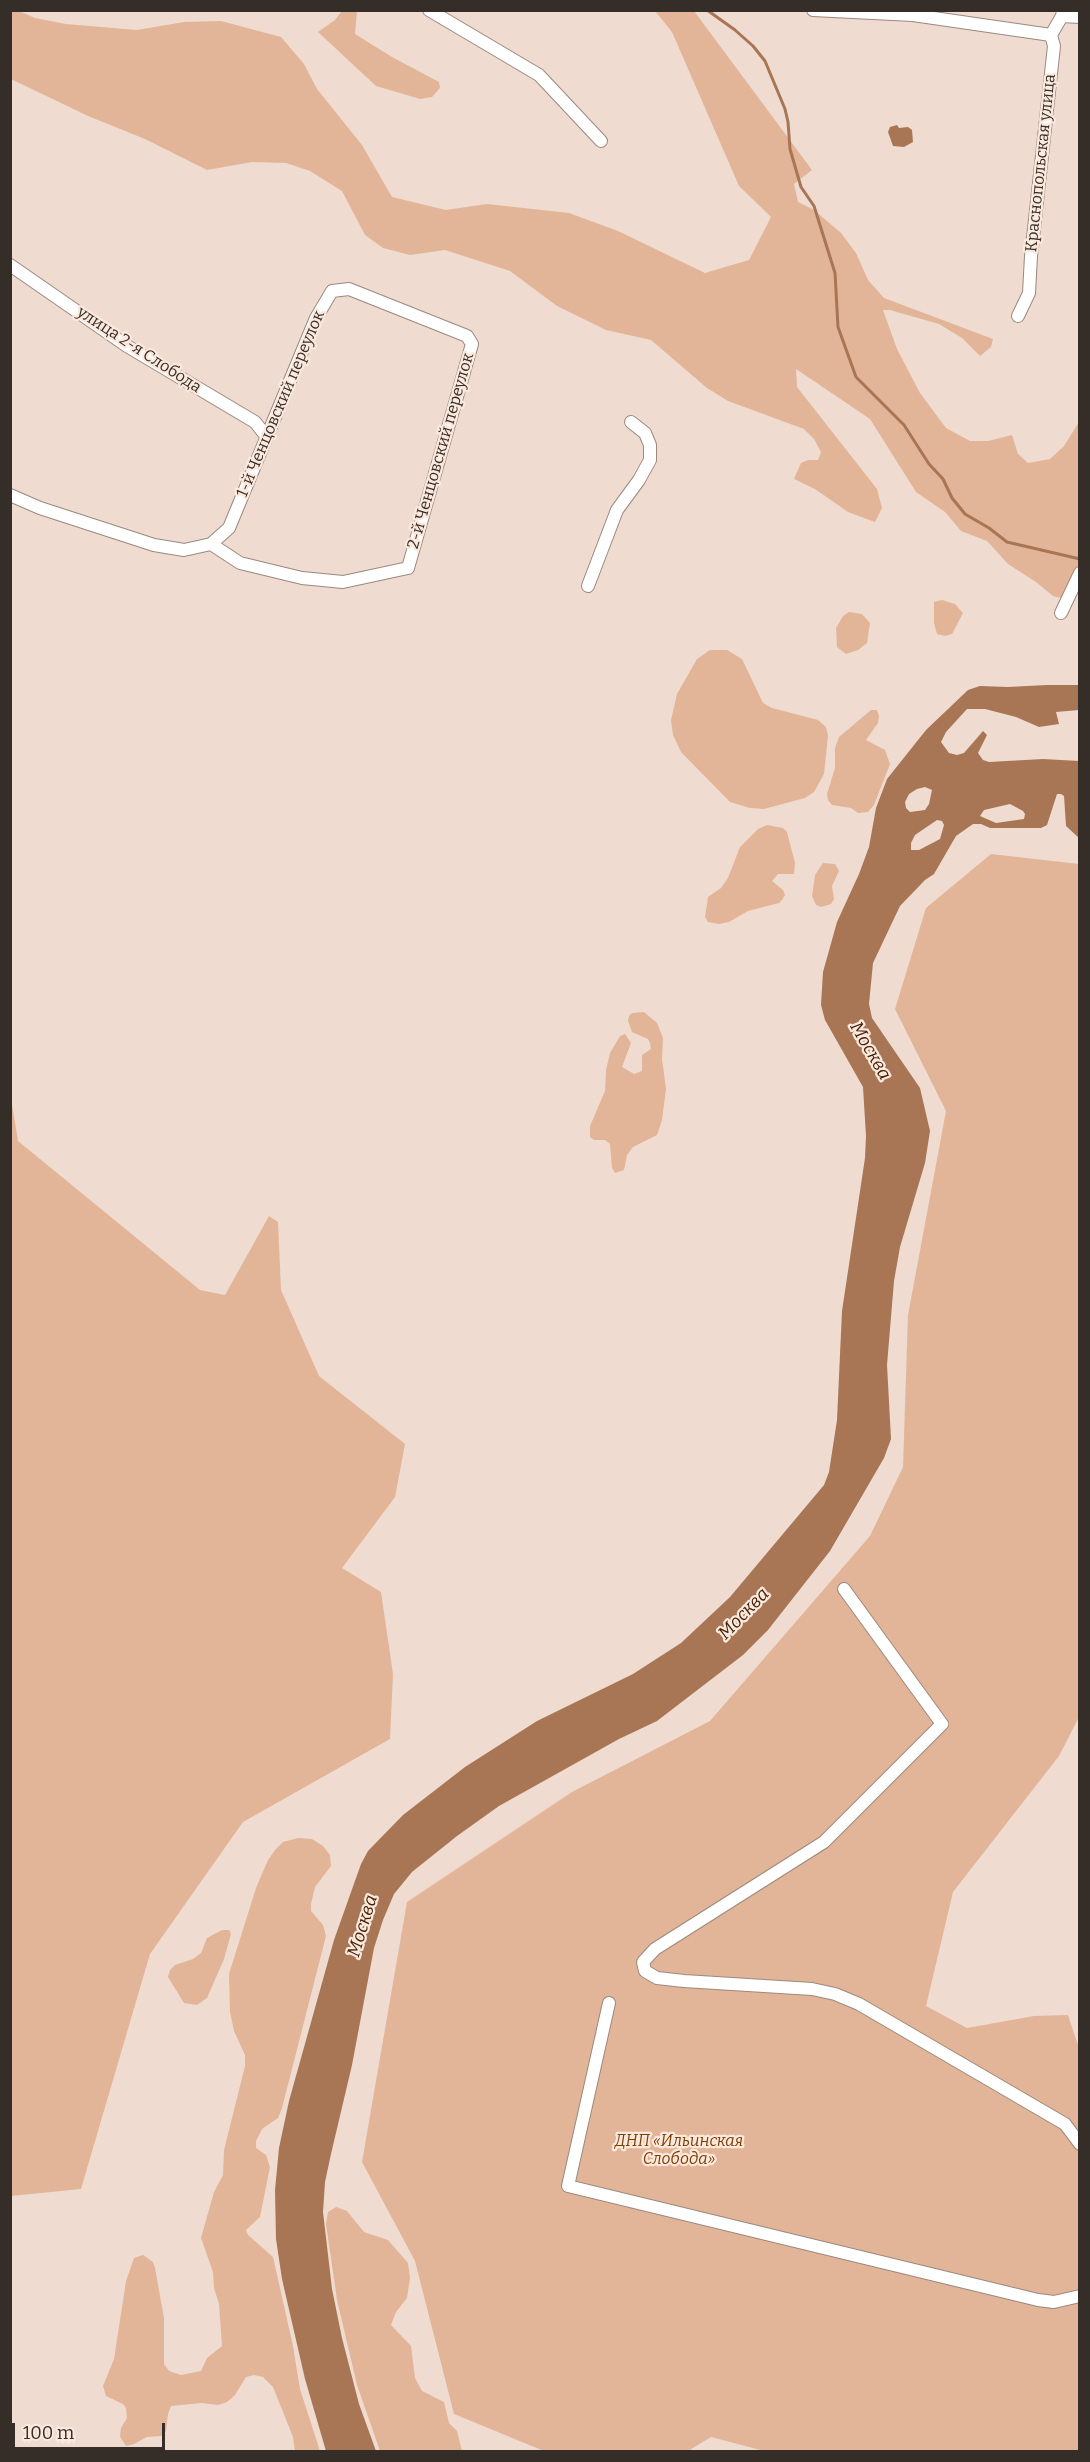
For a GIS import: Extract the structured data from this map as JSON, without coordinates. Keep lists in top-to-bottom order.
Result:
{
  "streets": {
    "street": [
      "Краснопольская улица",
      "улица 2-я Слобода",
      "1-й Ченцовский переулок",
      "2-й Ченцовский переулок"
    ]
  },
  "crossings": [
    ["улица 2-я Слобода", "1-й Ченцовский переулок"],
    ["1-й Ченцовский переулок", "2-й Ченцовский переулок"]
  ],
  "water": ["Москва"],
  "parks": ["ДНП «Ильинская Слобода»"],
  "scale_bar": "100 m"
}
